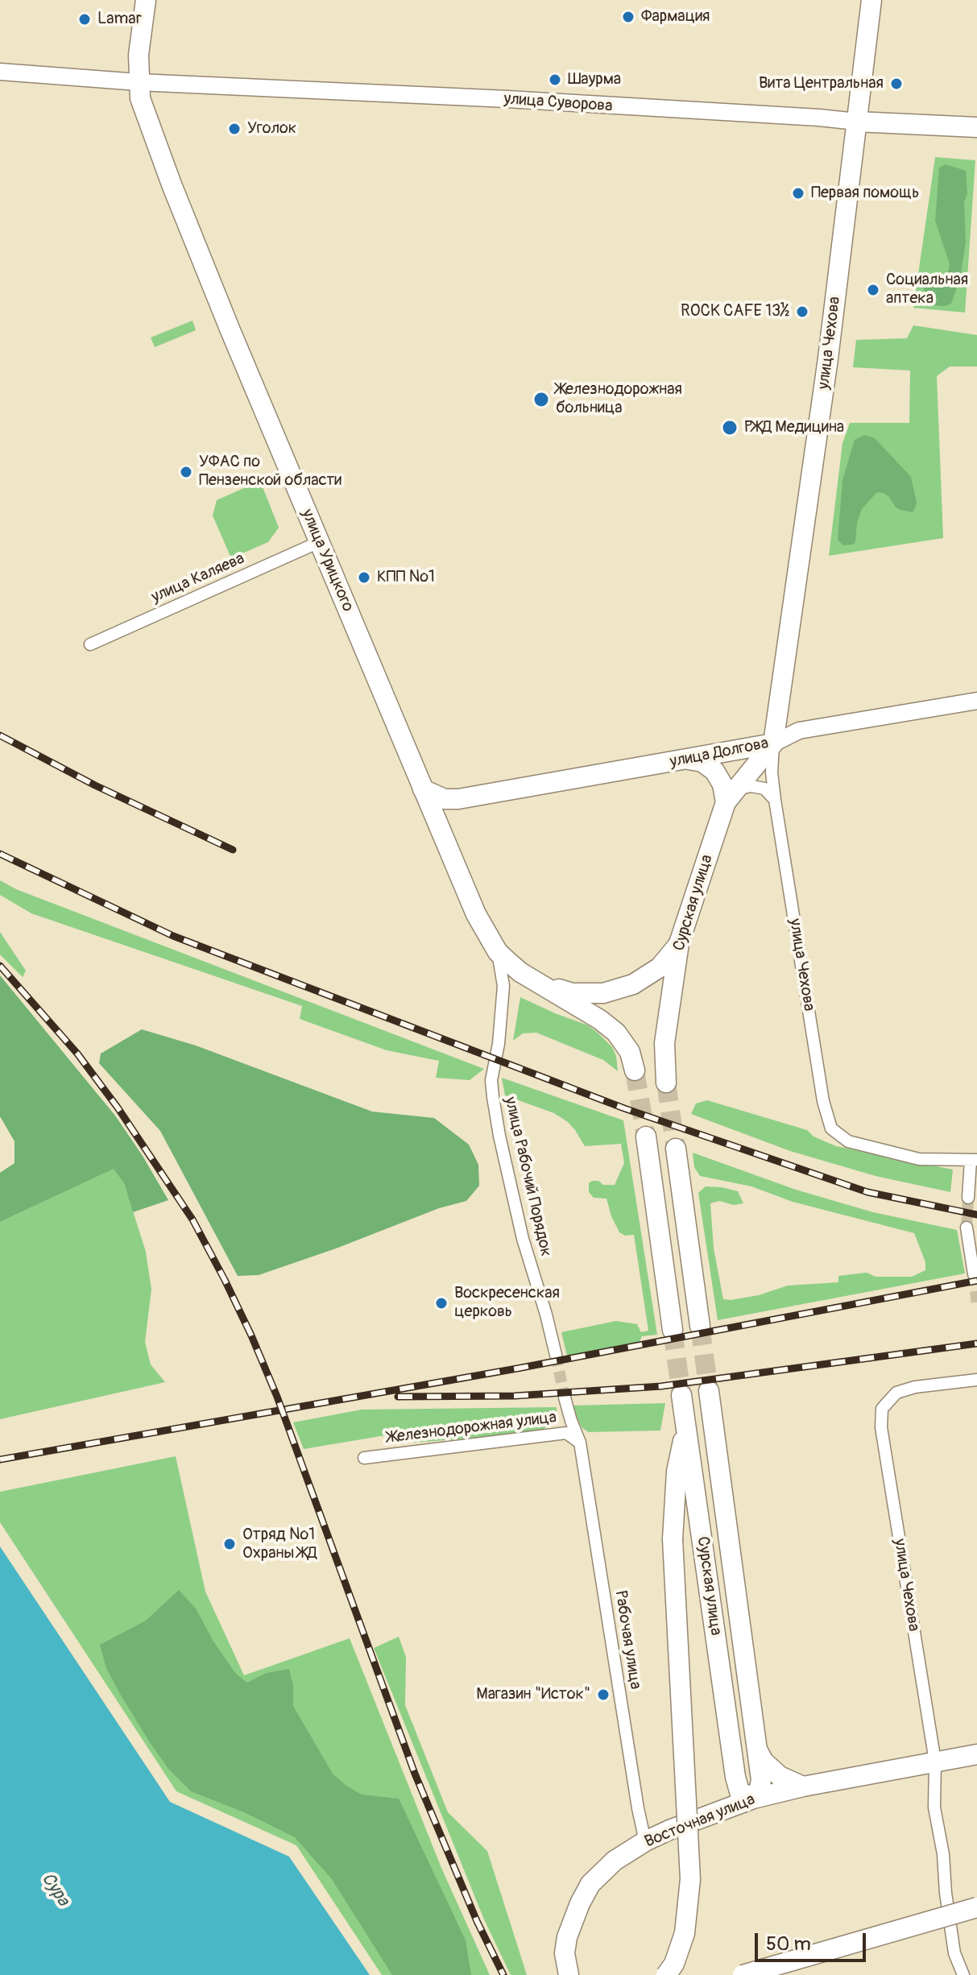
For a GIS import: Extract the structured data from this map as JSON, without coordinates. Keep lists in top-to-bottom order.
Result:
{
  "streets": {
    "main road": [
      "улица Суворова",
      "улица Чехова",
      "улица Урицкого",
      "улица Долгова",
      "Сурская улица",
      "Восточная улица"
    ],
    "street": [
      "улица Каляева",
      "улица Рабочий Порядок",
      "Железнодорожная улица",
      "Рабочая улица"
    ]
  },
  "crossings": [
    ["улица Суворова", "улица Чехова"],
    ["улица Суворова", "улица Урицкого"],
    ["улица Чехова", "улица Долгова"],
    ["улица Чехова", "Сурская улица"],
    ["улица Урицкого", "улица Каляева"],
    ["улица Урицкого", "улица Долгова"],
    ["улица Урицкого", "улица Рабочий Порядок"],
    ["улица Долгова", "Сурская улица"],
    ["Сурская улица", "Восточная улица"],
    ["Железнодорожная улица", "Рабочая улица"],
    ["Рабочая улица", "Восточная улица"]
  ],
  "water": ["Сура"],
  "places": [
    "Фармация",
    "Lamar",
    "Шаурма",
    "Вита Центральная",
    "Уголок",
    "Первая помощь",
    "Социальная аптека",
    "ROCK CAFE 13½",
    "Железнодорожная больница",
    "РЖД Медицина",
    "УФАС по Пензенской области",
    "КПП №1",
    "Воскресенская церковь",
    "Отряд №1 Охраны ЖД",
    "Магазин \"Исток\""
  ],
  "scale_bar": "50 m"
}
